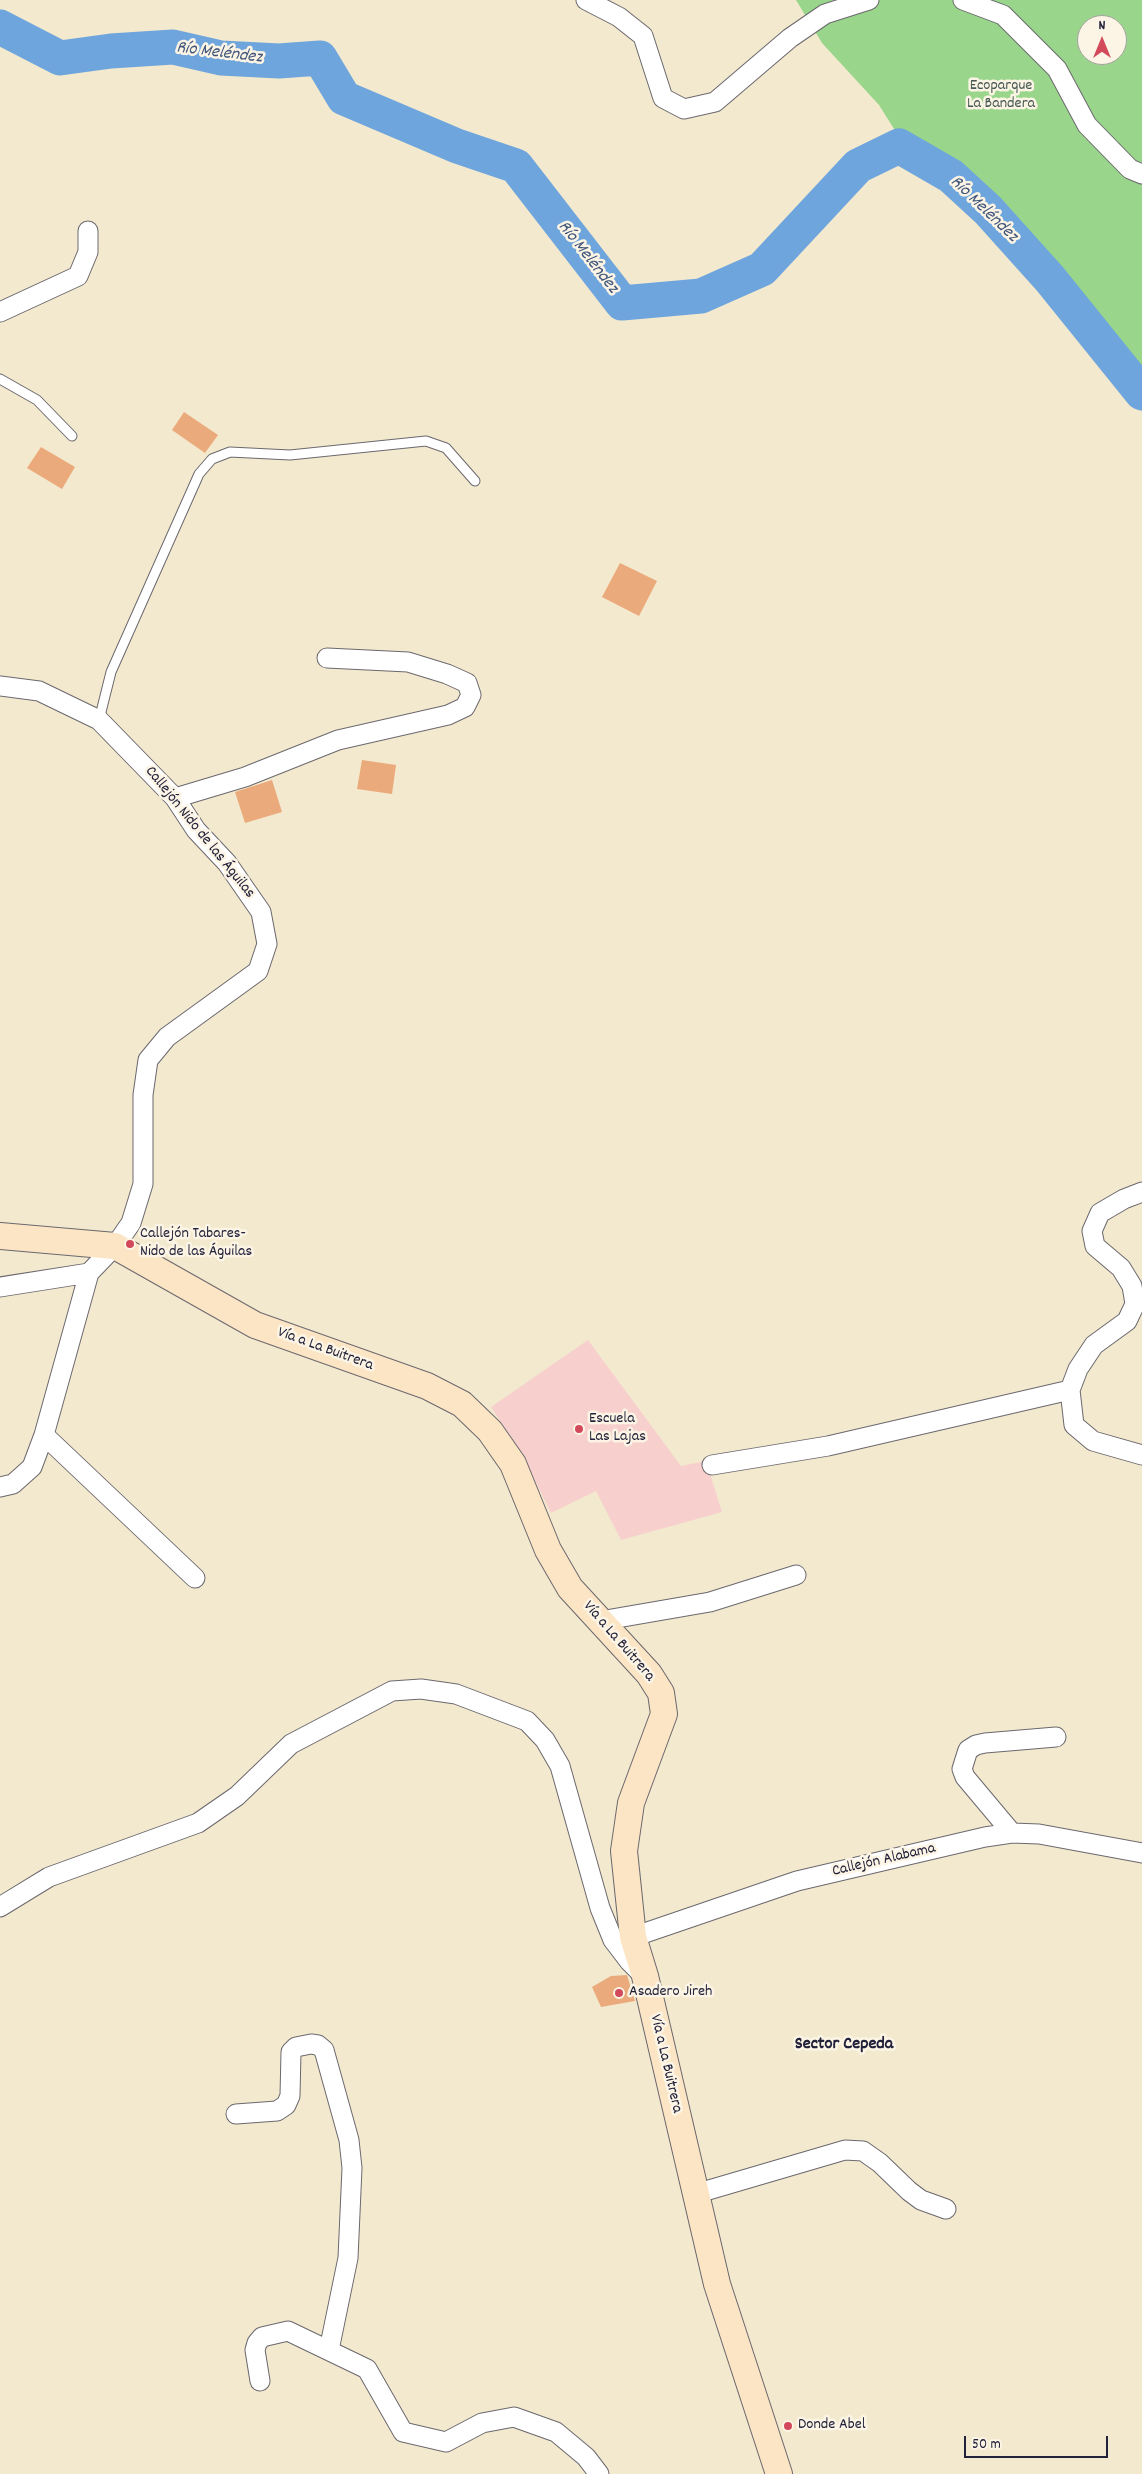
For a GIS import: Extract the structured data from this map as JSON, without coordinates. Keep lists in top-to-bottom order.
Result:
{
  "streets": {
    "street": ["Callejón Nido de las Águilas", "Vía a La Buitrera", "Callejón Alabama"]
  },
  "crossings": [
    ["Callejón Nido de las Águilas", "Vía a La Buitrera"],
    ["Vía a La Buitrera", "Callejón Alabama"]
  ],
  "districts": ["Sector Cepeda"],
  "water": ["Río Meléndez"],
  "parks": ["Ecoparque La Bandera"],
  "places": [
    "Callejón Tabares- Nido de las Águilas",
    "Escuela Las Lajas",
    "Asadero Jireh",
    "Donde Abel"
  ],
  "scale_bar": "50 m",
  "north": "top"
}
